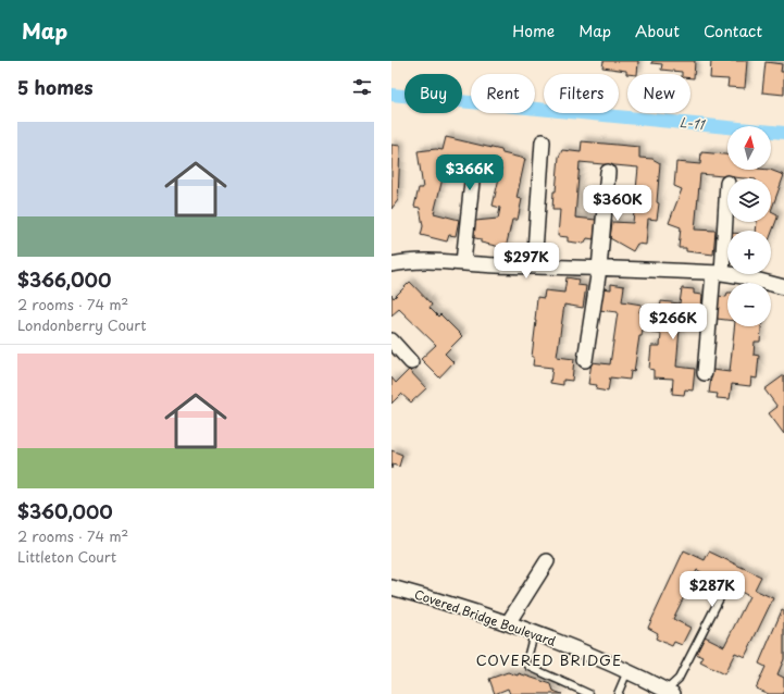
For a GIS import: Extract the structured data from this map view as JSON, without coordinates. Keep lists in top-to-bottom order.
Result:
{
  "streets": {
    "street": ["Covered Bridge Boulevard"]
  },
  "districts": ["COVERED BRIDGE"],
  "water": ["L-11"],
  "north": "top",
  "page": {
    "header": "Map",
    "nav": [
      "Home",
      "Map",
      "About",
      "Contact"
    ],
    "heading": "5 homes",
    "chip": [
      "Buy",
      "Rent",
      "Filters",
      "New"
    ],
    "list": [
      {
        "name": "$366,000",
        "note": "2 rooms · 74 m² · Londonberry Court"
      },
      {
        "name": "$360,000",
        "note": "2 rooms · 74 m² · Littleton Court"
      }
    ],
    "map_buttons": ["+", "−"],
    "price": [
      "$366K",
      "$360K",
      "$297K",
      "$266K",
      "$287K"
    ]
  }
}
